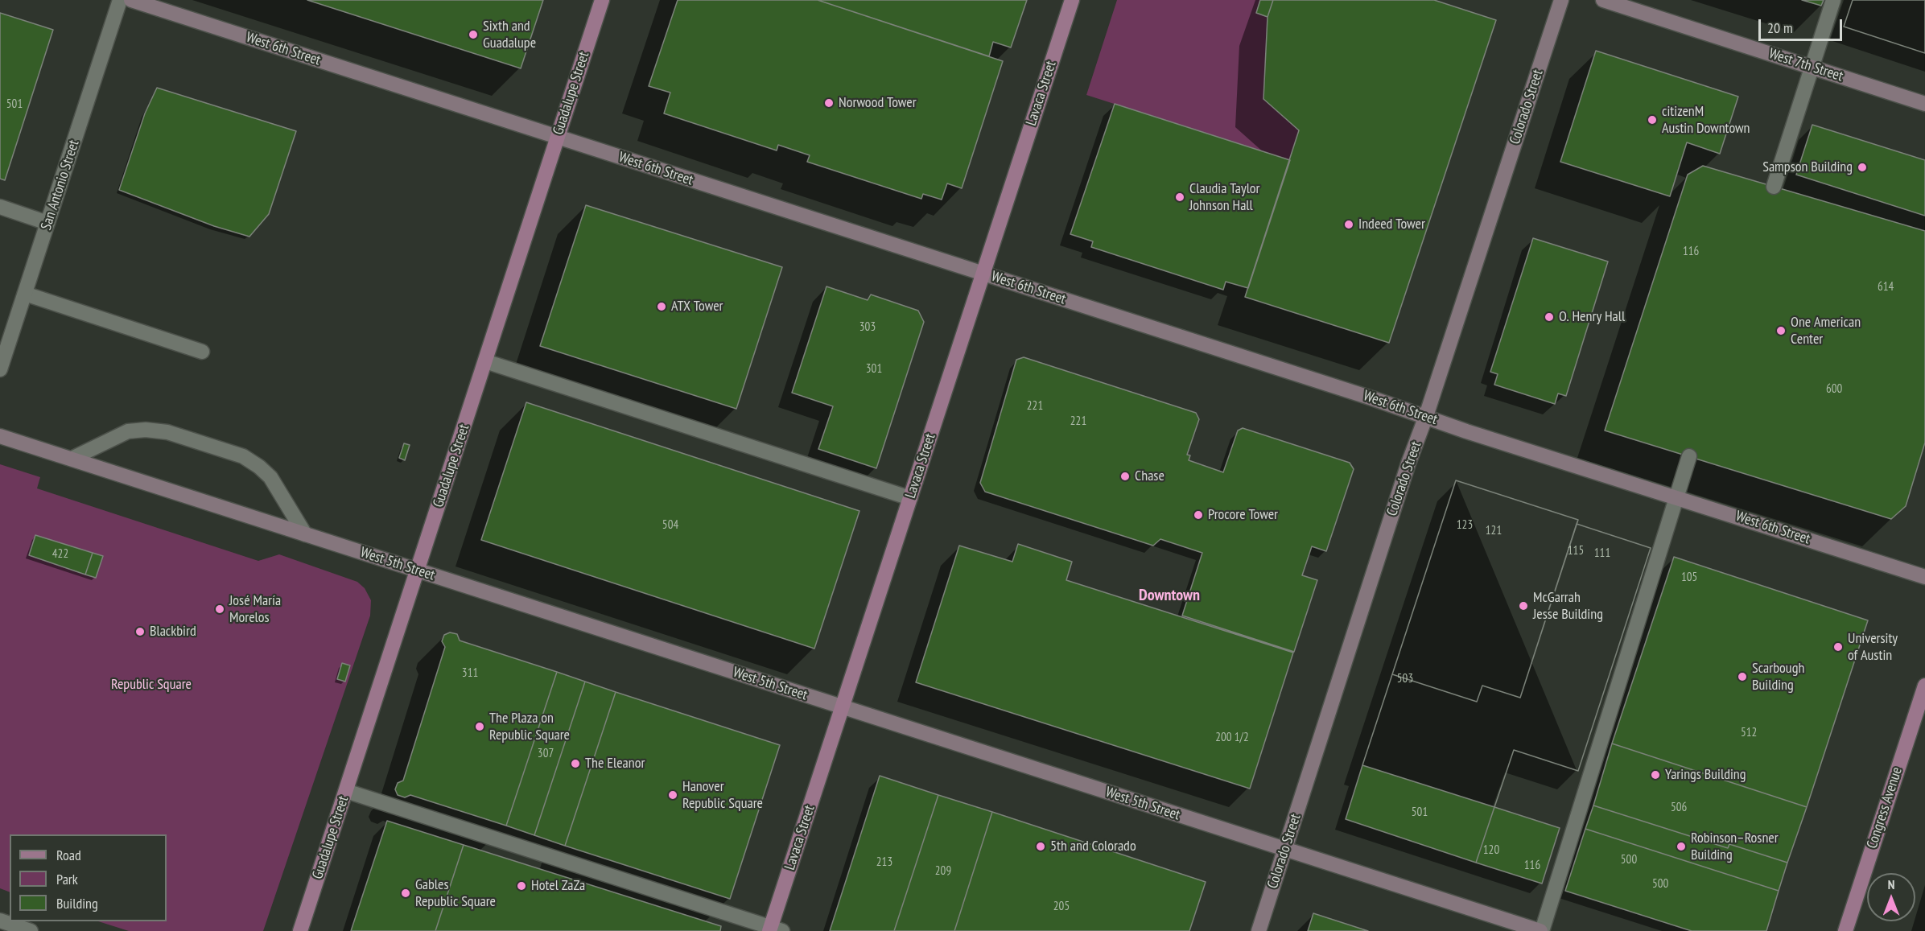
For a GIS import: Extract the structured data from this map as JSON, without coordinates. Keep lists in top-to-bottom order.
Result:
{
  "streets": {
    "main road": [
      "West 6th Street",
      "West 7th Street",
      "Guadalupe Street",
      "Lavaca Street",
      "Colorado Street",
      "West 5th Street",
      "Congress Avenue"
    ],
    "street": ["San Antonio Street"]
  },
  "crossings": [
    ["West 6th Street", "Guadalupe Street"],
    ["West 6th Street", "Lavaca Street"],
    ["West 6th Street", "Colorado Street"],
    ["Guadalupe Street", "West 5th Street"],
    ["Lavaca Street", "West 5th Street"],
    ["Colorado Street", "West 5th Street"]
  ],
  "districts": ["Downtown"],
  "parks": ["Republic Square"],
  "places": [
    "Sixth and Guadalupe",
    "Norwood Tower",
    "citizenM Austin Downtown",
    "Sampson Building",
    "Claudia Taylor Johnson Hall",
    "Indeed Tower",
    "ATX Tower",
    "O. Henry Hall",
    "One American Center",
    "Chase",
    "Procore Tower",
    "McGarrah Jesse Building",
    "José María Morelos",
    "Blackbird",
    "University of Austin",
    "Scarbough Building",
    "The Plaza on Republic Square",
    "The Eleanor",
    "Yarings Building",
    "Hanover Republic Square",
    "5th and Colorado",
    "Robinson–Rosner Building",
    "Hotel ZaZa",
    "Gables Republic Square"
  ],
  "house_numbers": [
    "501",
    "116",
    "614",
    "303",
    "301",
    "600",
    "221",
    "221",
    "504",
    "123",
    "121",
    "115",
    "111",
    "422",
    "105",
    "311",
    "503",
    "512",
    "200 1/2",
    "307",
    "506",
    "501",
    "120",
    "500",
    "213",
    "116",
    "209",
    "500",
    "205"
  ],
  "legend": ["Road", "Park", "Building"],
  "scale_bar": "20 m",
  "north": "top"
}
